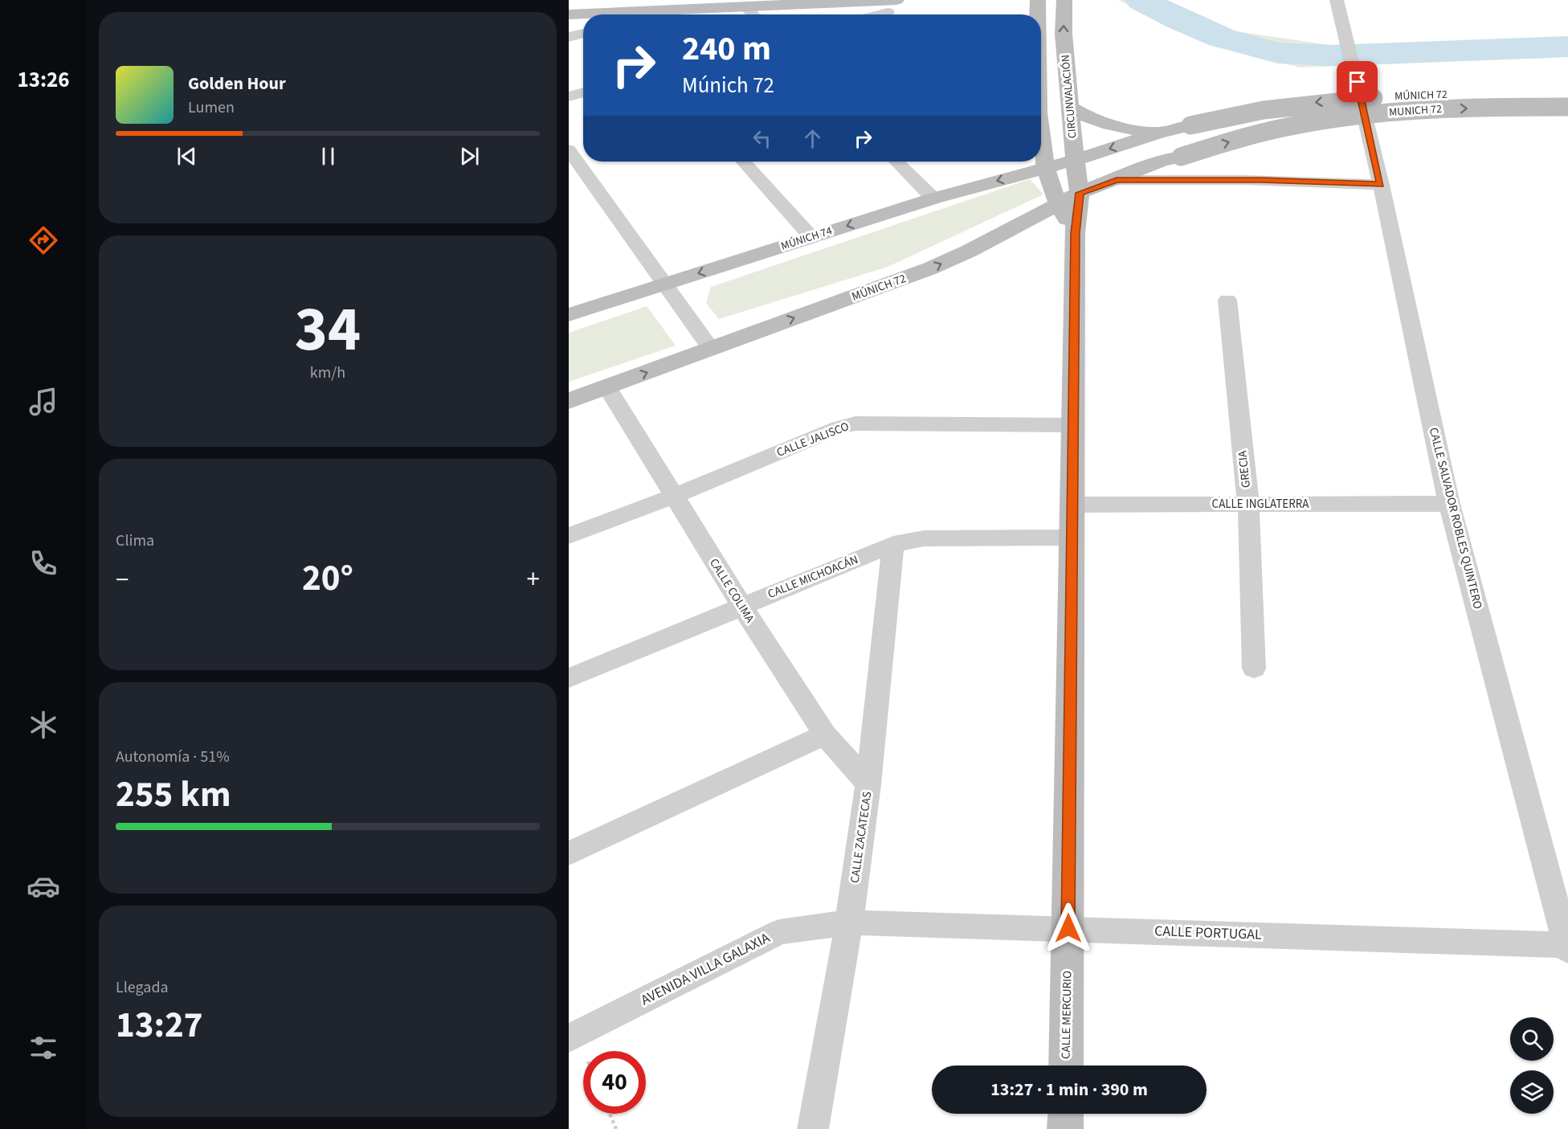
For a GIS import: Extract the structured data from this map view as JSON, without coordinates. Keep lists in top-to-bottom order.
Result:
{
  "streets": {
    "main road": [
      "MÚNICH 72",
      "CIRCUNVALACIÓN",
      "MUNICH 72",
      "MÚNICH 74",
      "CALLE MERCURIO"
    ],
    "street": [
      "CALLE JALISCO",
      "GRECIA",
      "CALLE INGLATERRA",
      "CALLE SALVADOR ROBLES QUINTERO",
      "CALLE MICHOACÁN",
      "CALLE COLIMA",
      "CALLE ZACATECAS",
      "CALLE PORTUGAL",
      "AVENIDA VILLA GALAXIA"
    ]
  },
  "crossings": [
    ["MÚNICH 72", "CIRCUNVALACIÓN"],
    ["MÚNICH 72", "MUNICH 72"],
    ["MÚNICH 72", "CALLE COLIMA"],
    ["MÚNICH 72", "CALLE MERCURIO"],
    ["CIRCUNVALACIÓN", "MÚNICH 74"],
    ["CIRCUNVALACIÓN", "CALLE MERCURIO"],
    ["CALLE JALISCO", "CALLE COLIMA"],
    ["CALLE JALISCO", "CALLE MERCURIO"],
    ["GRECIA", "CALLE INGLATERRA"],
    ["CALLE INGLATERRA", "CALLE SALVADOR ROBLES QUINTERO"],
    ["CALLE INGLATERRA", "CALLE MERCURIO"],
    ["CALLE SALVADOR ROBLES QUINTERO", "CALLE PORTUGAL"],
    ["CALLE MICHOACÁN", "CALLE COLIMA"],
    ["CALLE MICHOACÁN", "CALLE ZACATECAS"],
    ["CALLE MICHOACÁN", "CALLE MERCURIO"],
    ["CALLE COLIMA", "CALLE ZACATECAS"],
    ["CALLE ZACATECAS", "CALLE PORTUGAL"],
    ["CALLE ZACATECAS", "AVENIDA VILLA GALAXIA"],
    ["CALLE PORTUGAL", "AVENIDA VILLA GALAXIA"],
    ["CALLE PORTUGAL", "CALLE MERCURIO"]
  ],
  "one_way": ["CIRCUNVALACIÓN", "MUNICH 72"],
  "page": {
    "tabs": "13:26",
    "turn": ["240 m", "Múnich 72"],
    "song": ["Golden Hour", "Lumen"],
    "tile": [
      ["34", "km/h"],
      "Clima",
      ["Autonomía · 51%", "255 km"],
      ["Llegada", "13:27"]
    ],
    "heat": ["−", "20°", "+"],
    "limit": "40",
    "trip": "13:27 · 1 min · 390 m"
  }
}
